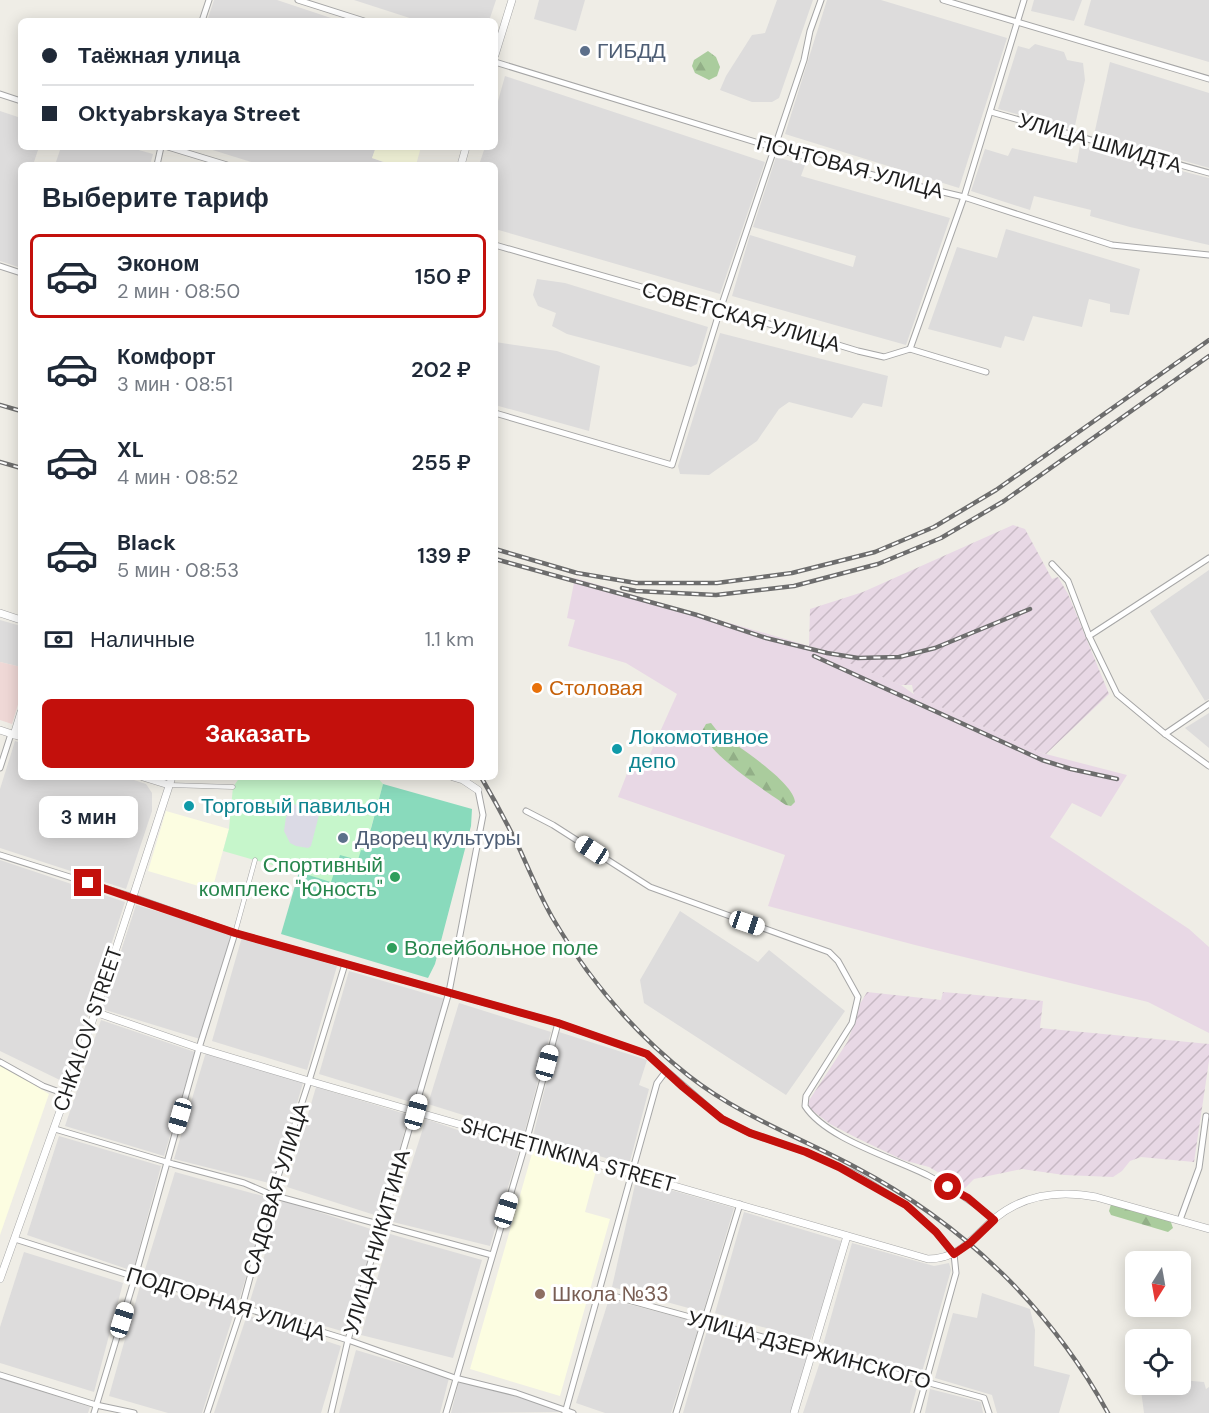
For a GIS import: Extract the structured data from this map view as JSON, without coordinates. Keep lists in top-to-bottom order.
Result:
{
  "streets": {
    "street": [
      "УЛИЦА ШМИДТА",
      "ПОЧТОВАЯ УЛИЦА",
      "СОВЕТСКАЯ УЛИЦА",
      "CHKALOV STREET",
      "SHCHETINKINA STREET",
      "САДОВАЯ УЛИЦА",
      "УЛИЦА НИКИТИНА",
      "ПОДГОРНАЯ УЛИЦА",
      "УЛИЦА ДЗЕРЖИНСКОГО"
    ]
  },
  "crossings": [
    ["УЛИЦА ШМИДТА", "ПОЧТОВАЯ УЛИЦА"],
    ["УЛИЦА ШМИДТА", "СОВЕТСКАЯ УЛИЦА"],
    ["CHKALOV STREET", "SHCHETINKINA STREET"],
    ["CHKALOV STREET", "ПОДГОРНАЯ УЛИЦА"],
    ["SHCHETINKINA STREET", "САДОВАЯ УЛИЦА"],
    ["SHCHETINKINA STREET", "УЛИЦА НИКИТИНА"],
    ["САДОВАЯ УЛИЦА", "ПОДГОРНАЯ УЛИЦА"],
    ["УЛИЦА НИКИТИНА", "ПОДГОРНАЯ УЛИЦА"]
  ],
  "places": [
    "ГИБДД",
    "Столовая",
    "Локомотивное депо",
    "Торговый павильон",
    "Дворец культуры",
    "Спортивный комплекс \"Юность\"",
    "Волейбольное поле",
    "Школа №33"
  ],
  "north": "bottom",
  "page": {
    "banner": ["Таёжная улица", "Oktyabrskaya Street"],
    "heading": "Выберите тариф",
    "list": [
      {
        "name": "Эконом",
        "note": "2 мин · 08:50",
        "value": "150 ₽"
      },
      {
        "name": "Комфорт",
        "note": "3 мин · 08:51",
        "value": "202 ₽"
      },
      {
        "name": "XL",
        "note": "4 мин · 08:52",
        "value": "255 ₽"
      },
      {
        "name": "Black",
        "note": "5 мин · 08:53",
        "value": "139 ₽"
      }
    ],
    "pay": ["Наличные", "1.1 km"],
    "buttons": "Заказать",
    "bubble": "3 мин"
  }
}
